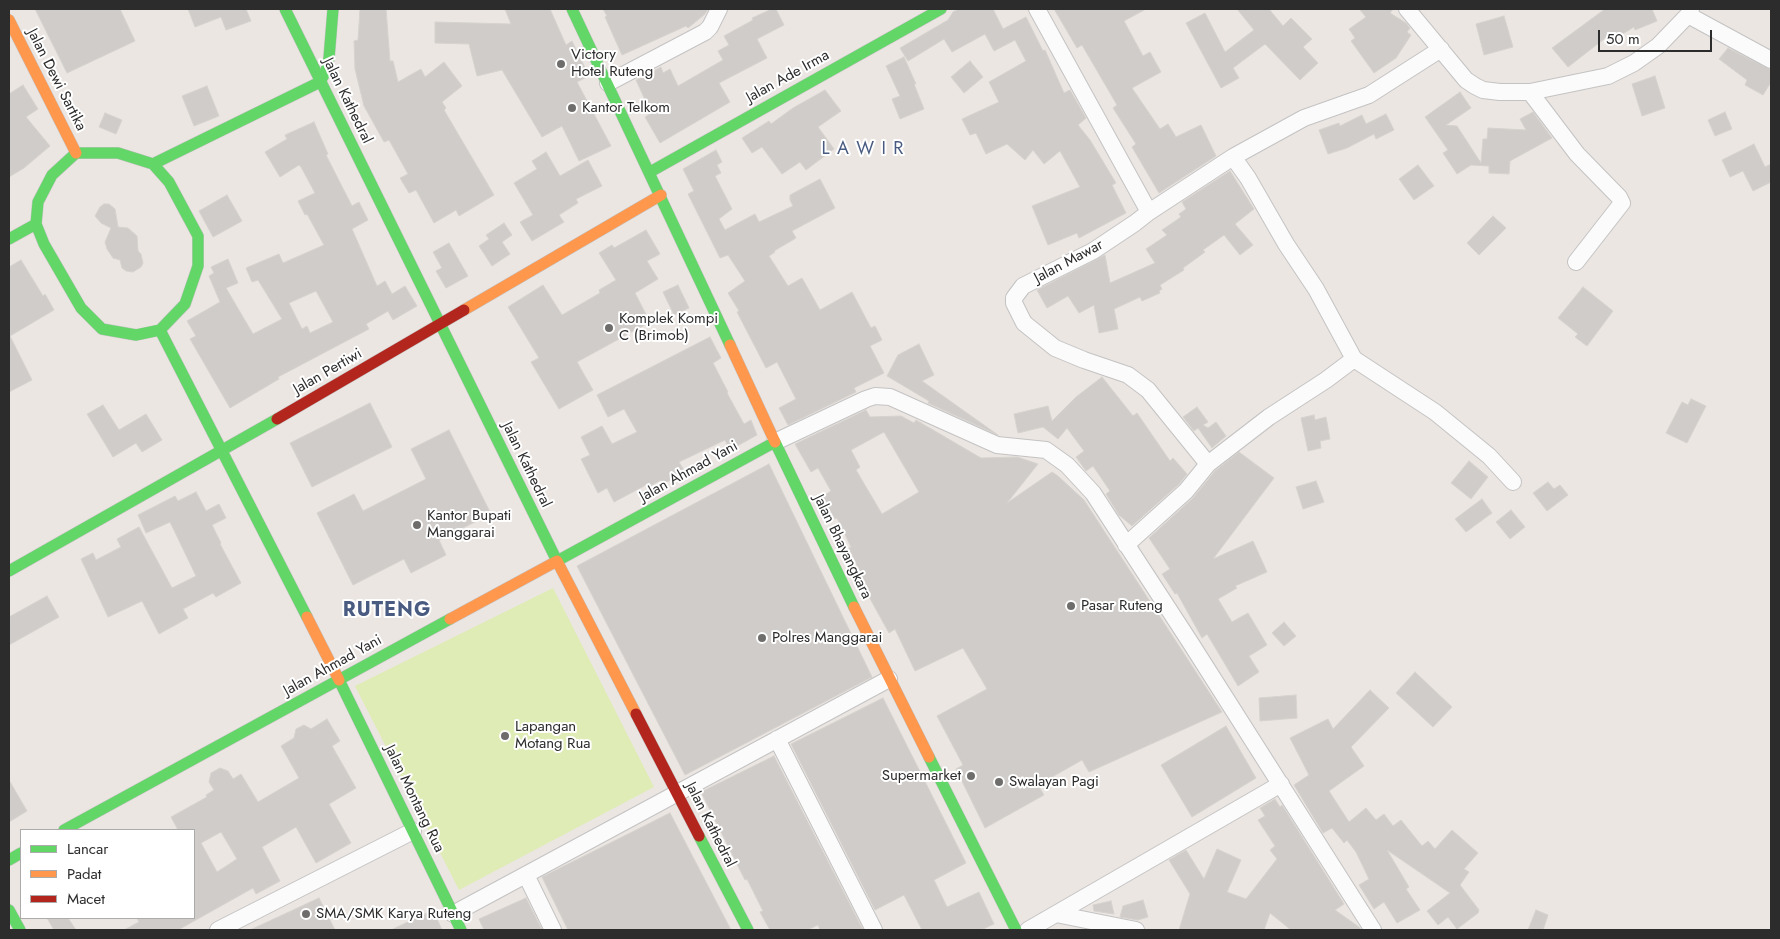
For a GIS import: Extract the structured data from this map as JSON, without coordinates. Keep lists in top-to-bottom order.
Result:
{
  "streets": {
    "main road": [
      "Jalan Ade Irma",
      "Jalan Dewi Sartika",
      "Jalan Kathedral",
      "Jalan Pertiwi",
      "Jalan Ahmad Yani",
      "Jalan Bhayangkara",
      "Jalan Montang Rua"
    ],
    "street": ["Jalan Mawar"]
  },
  "crossings": [
    ["Jalan Ade Irma", "Jalan Bhayangkara"],
    ["Jalan Dewi Sartika", "Jalan Montang Rua"],
    ["Jalan Kathedral", "Jalan Pertiwi"],
    ["Jalan Kathedral", "Jalan Ahmad Yani"],
    ["Jalan Pertiwi", "Jalan Bhayangkara"],
    ["Jalan Pertiwi", "Jalan Montang Rua"],
    ["Jalan Ahmad Yani", "Jalan Bhayangkara"],
    ["Jalan Ahmad Yani", "Jalan Montang Rua"]
  ],
  "districts": ["L A W I R", "RUTENG"],
  "places": [
    "Victory Hotel Ruteng",
    "Kantor Telkom",
    "Komplek Kompi C (Brimob)",
    "Kantor Bupati Manggarai",
    "Pasar Ruteng",
    "Polres Manggarai",
    "Lapangan Motang Rua",
    "Supermarket",
    "Swalayan Pagi",
    "SMA/SMK Karya Ruteng"
  ],
  "legend": ["Lancar", "Padat", "Macet"],
  "scale_bar": "50 m"
}
